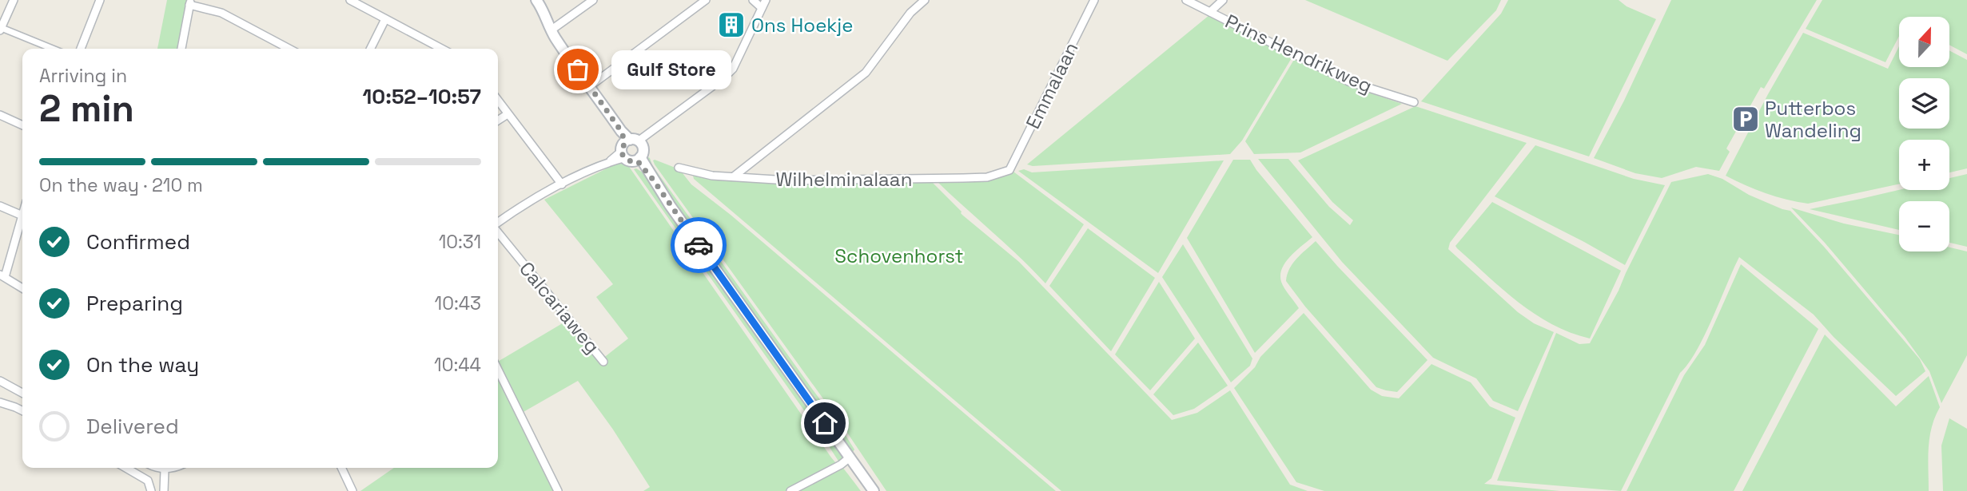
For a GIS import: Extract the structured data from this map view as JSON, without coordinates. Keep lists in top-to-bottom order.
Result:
{
  "streets": {
    "street": [
      "Prins Hendrikweg",
      "Emmalaan",
      "Wilhelminalaan",
      "Calcariaweg"
    ]
  },
  "crossings": [
    ["Emmalaan", "Wilhelminalaan"]
  ],
  "parks": ["Schovenhorst"],
  "places": {
    "building": ["Ons Hoekje"],
    "other": ["Gulf Store"],
    "parking": ["Putterbos Wandeling"]
  },
  "north": "top",
  "page": {
    "map_buttons": ["+", "−"],
    "heading": ["2 min", "Arriving in", "10:52–10:57"],
    "bubble": "Gulf Store",
    "bar": "On the way · 210 m",
    "list": [
      ["Confirmed", "10:31"],
      ["Preparing", "10:43"],
      ["On the way", "10:44"],
      "Delivered"
    ]
  }
}
